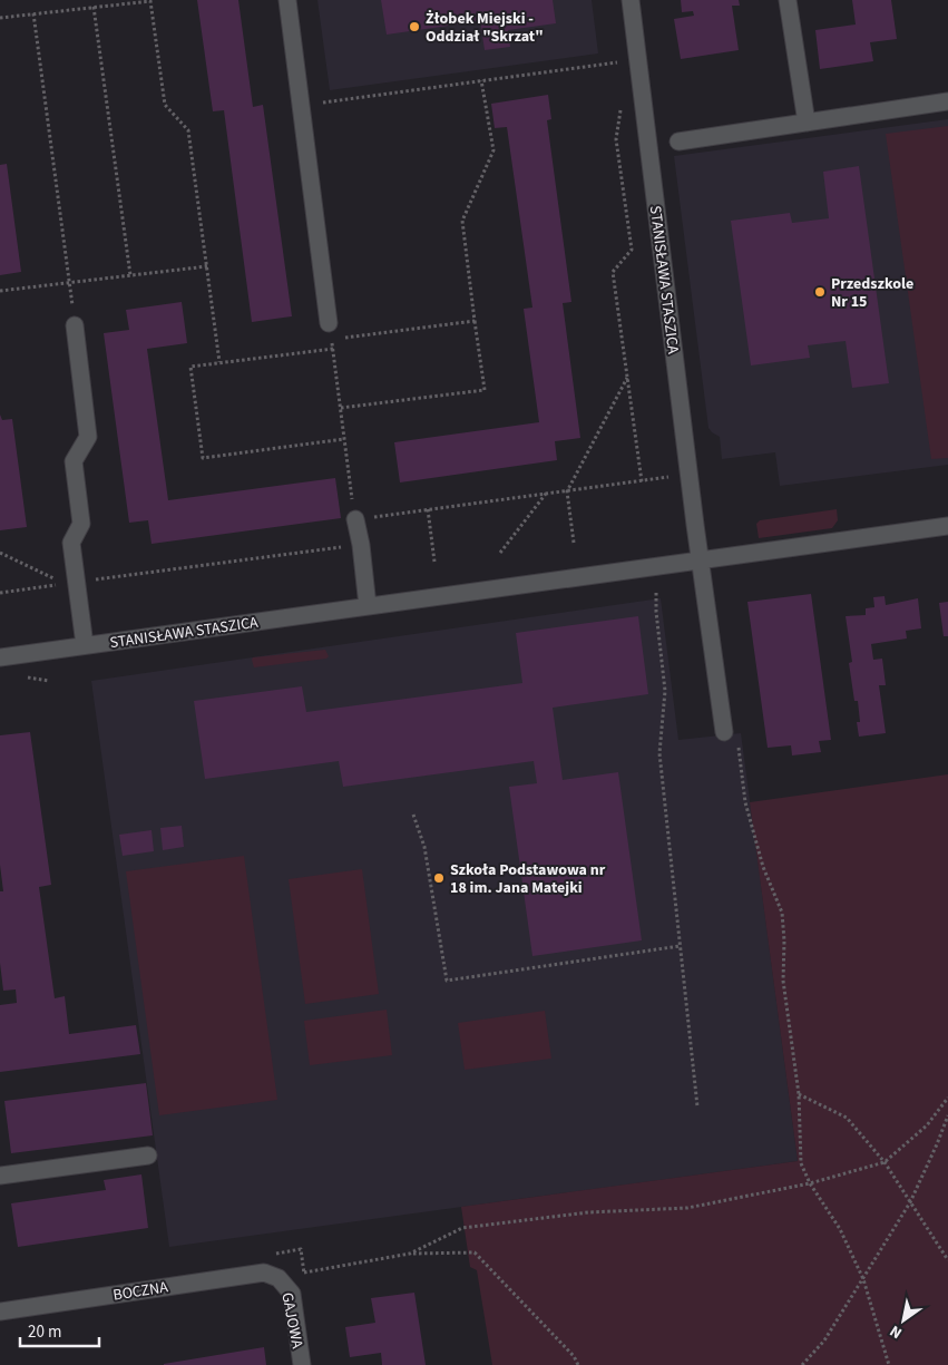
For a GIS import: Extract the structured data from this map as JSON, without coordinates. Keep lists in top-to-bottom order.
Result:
{
  "streets": {
    "street": ["STANISŁAWA STASZICA", "BOCZNA", "GAJOWA"]
  },
  "crossings": [
    ["BOCZNA", "GAJOWA"]
  ],
  "places": ["Żłobek Miejski - Oddział \"Skrzat\"", "Przedszkole Nr 15", "Szkoła Podstawowa nr 18 im. Jana Matejki"],
  "scale_bar": "20 m",
  "north": "bottom left"
}
